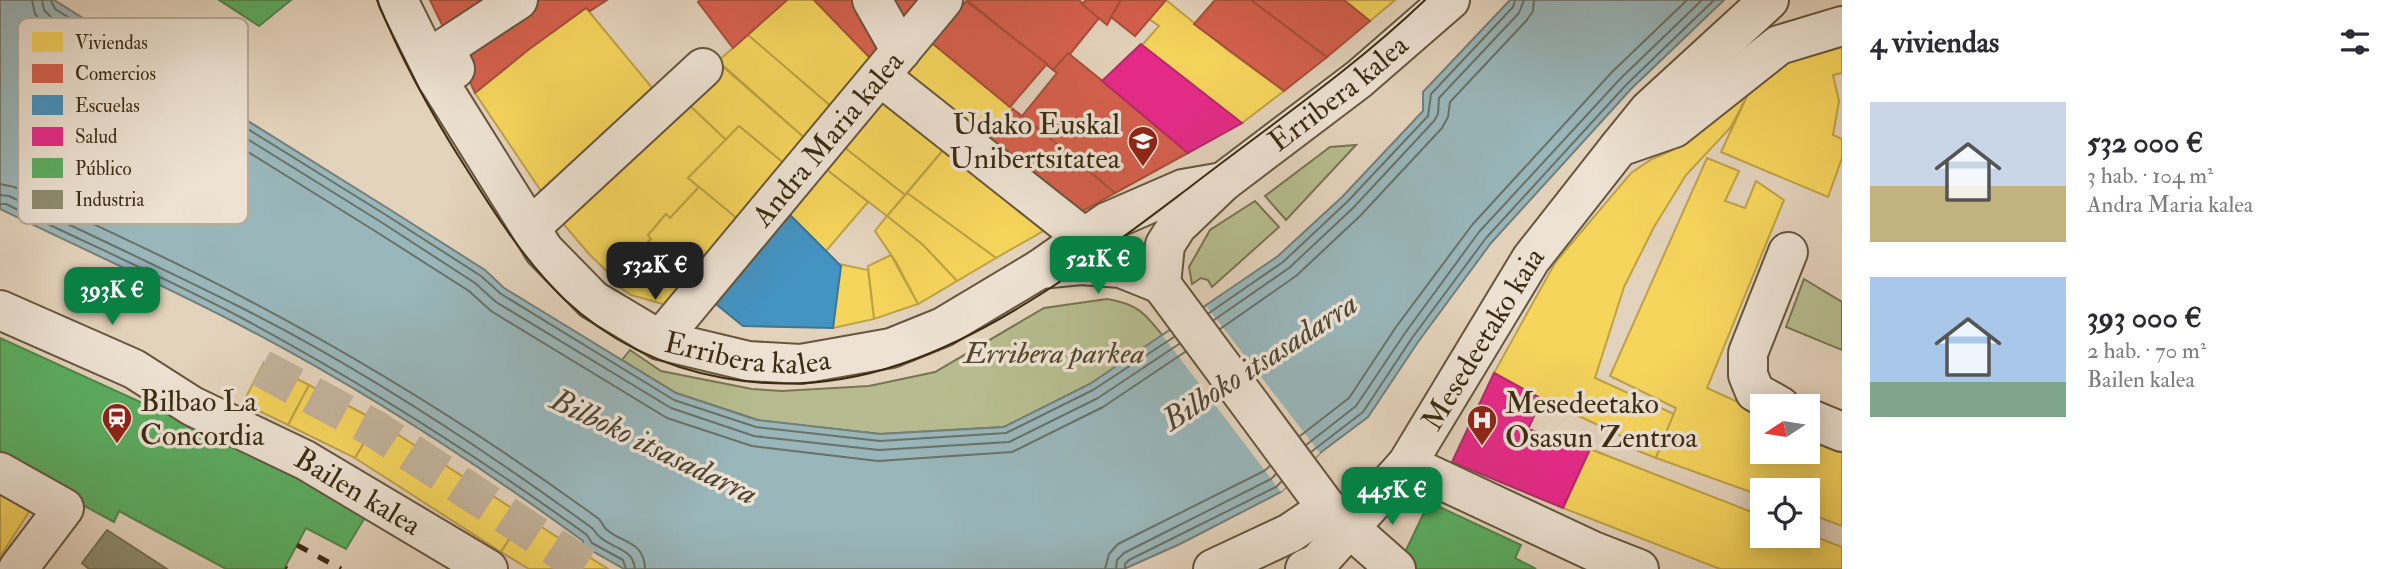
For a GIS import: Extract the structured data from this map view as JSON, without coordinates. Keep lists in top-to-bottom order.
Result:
{
  "streets": {
    "street": [
      "Erribera kalea",
      "Andra Maria kalea",
      "Mesedeetako kaia",
      "Bailen kalea"
    ]
  },
  "crossings": [
    ["Erribera kalea", "Andra Maria kalea"]
  ],
  "water": ["Bilboko itsasadarra"],
  "parks": ["Erribera parkea"],
  "places": {
    "school or university": ["Udako Euskal Unibertsitatea"],
    "station": ["Bilbao La Concordia"],
    "hospital": ["Mesedeetako Osasun Zentroa"]
  },
  "legend": [
    "Viviendas",
    "Comercios",
    "Escuelas",
    "Salud",
    "Público",
    "Industria"
  ],
  "north": "left",
  "page": {
    "heading": "4 viviendas",
    "list": [
      {
        "name": "532 000 €",
        "note": "3 hab. · 104 m² · Andra Maria kalea"
      },
      {
        "name": "393 000 €",
        "note": "2 hab. · 70 m² · Bailen kalea"
      }
    ],
    "price": [
      "521K €",
      "532K €",
      "393K €",
      "445K €"
    ]
  }
}
